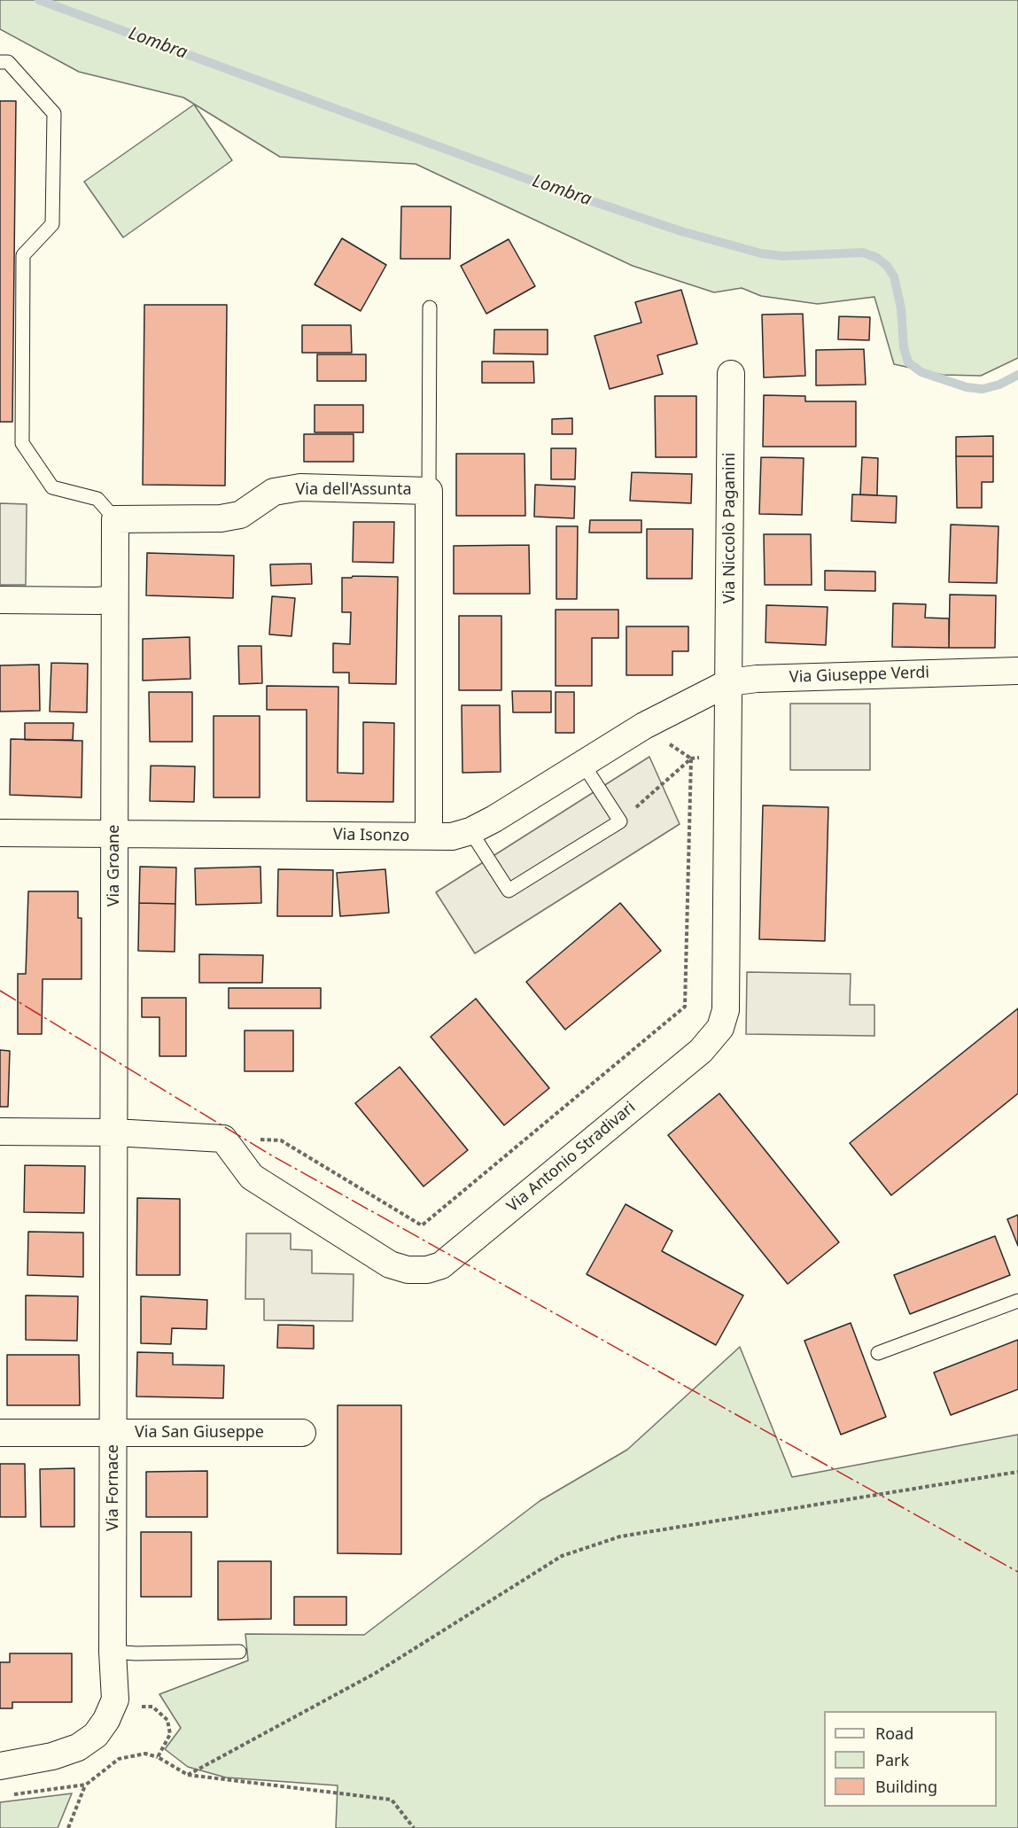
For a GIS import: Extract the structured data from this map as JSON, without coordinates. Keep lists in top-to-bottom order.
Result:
{
  "streets": {
    "street": [
      "Via dell'Assunta",
      "Via Niccolò Paganini",
      "Via Giuseppe Verdi",
      "Via Isonzo",
      "Via Groane",
      "Via Antonio Stradivari",
      "Via San Giuseppe",
      "Via Fornace"
    ]
  },
  "crossings": [
    ["Via dell'Assunta", "Via Isonzo"],
    ["Via Niccolò Paganini", "Via Giuseppe Verdi"],
    ["Via Niccolò Paganini", "Via Antonio Stradivari"],
    ["Via Giuseppe Verdi", "Via Isonzo"],
    ["Via Giuseppe Verdi", "Via Antonio Stradivari"],
    ["Via Isonzo", "Via Groane"],
    ["Via Groane", "Via Fornace"],
    ["Via San Giuseppe", "Via Fornace"]
  ],
  "water": ["Lombra"],
  "legend": ["Road", "Park", "Building"]
}
